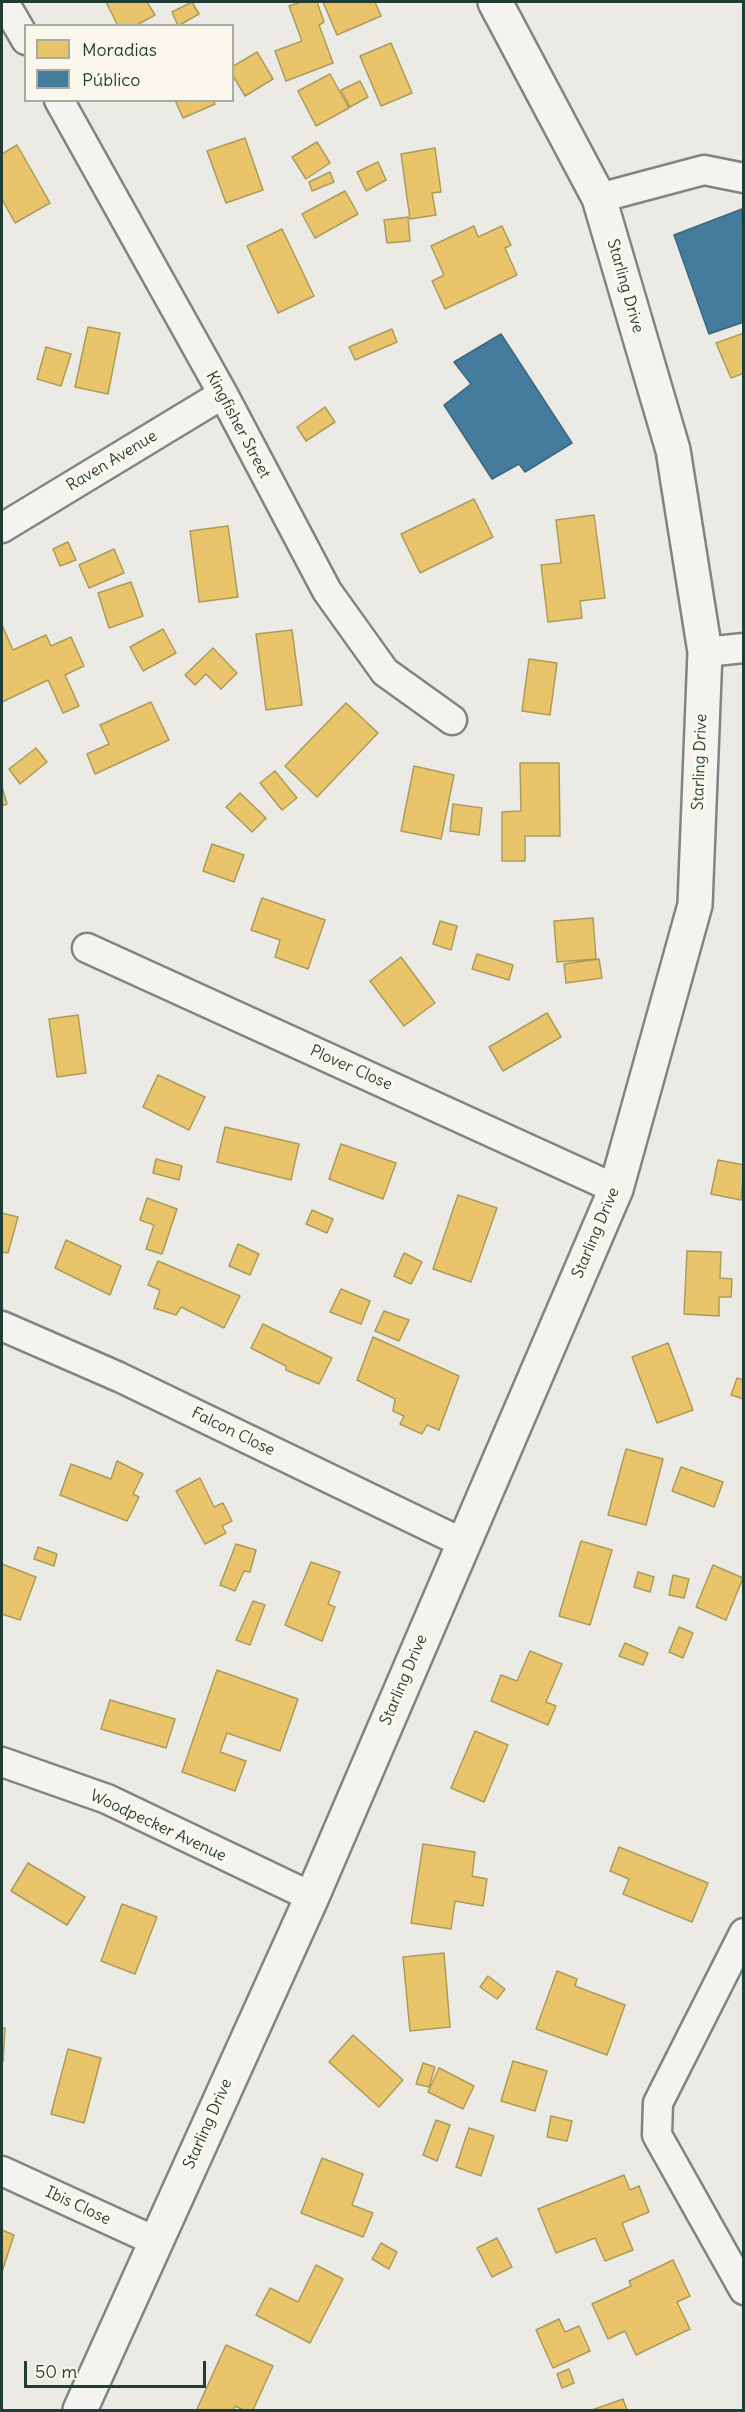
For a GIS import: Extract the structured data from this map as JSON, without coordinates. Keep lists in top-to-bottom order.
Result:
{
  "streets": {
    "street": [
      "Starling Drive",
      "Kingfisher Street",
      "Raven Avenue",
      "Plover Close",
      "Falcon Close",
      "Woodpecker Avenue",
      "Ibis Close"
    ]
  },
  "crossings": [
    ["Starling Drive", "Plover Close"],
    ["Starling Drive", "Falcon Close"],
    ["Starling Drive", "Woodpecker Avenue"],
    ["Starling Drive", "Ibis Close"],
    ["Kingfisher Street", "Raven Avenue"]
  ],
  "legend": ["Moradias", "Público"],
  "scale_bar": "50 m"
}
